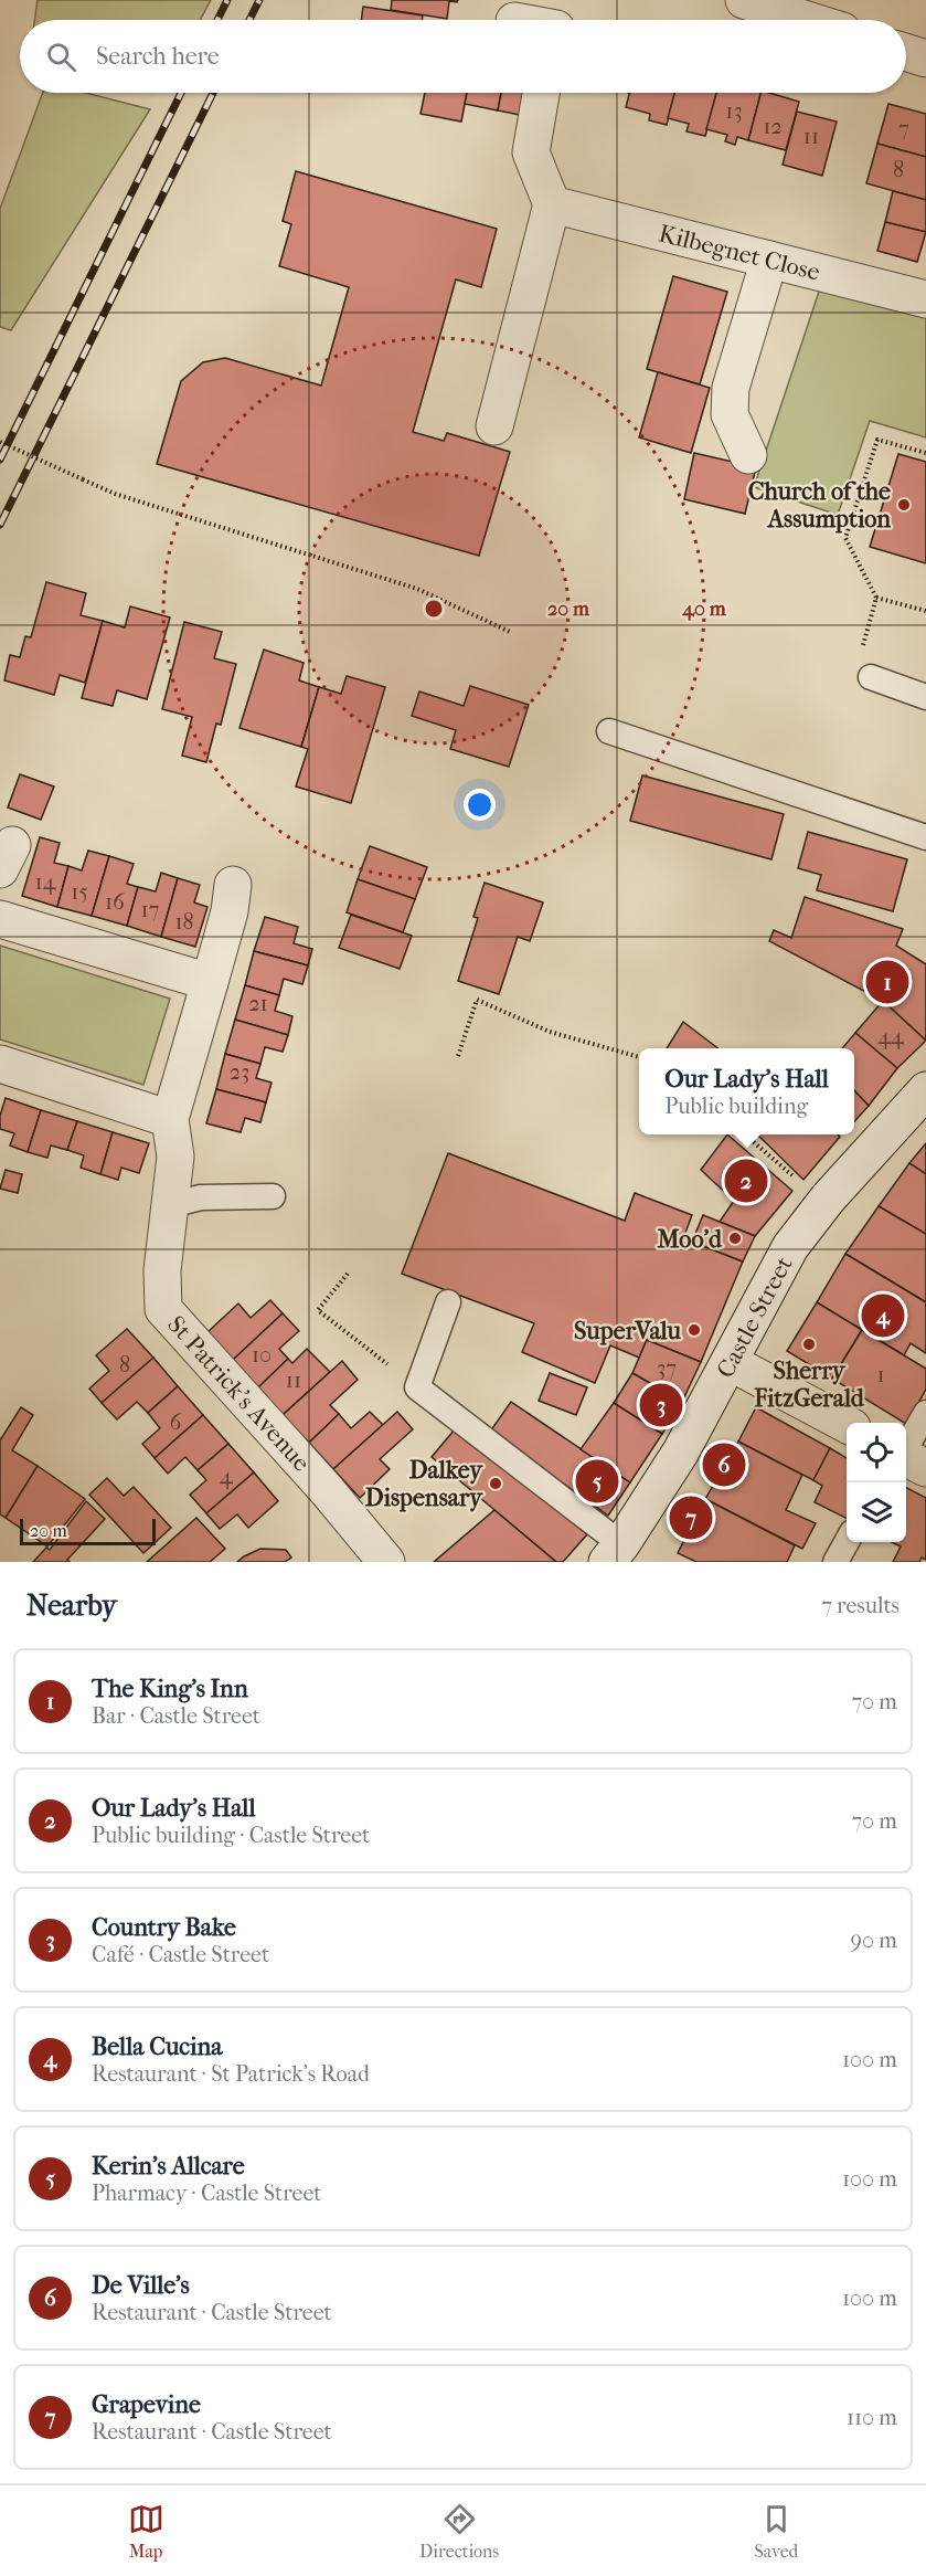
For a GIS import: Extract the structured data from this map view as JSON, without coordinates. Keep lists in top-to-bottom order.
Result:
{
  "streets": {
    "street": ["Kilbegnet Close", "Castle Street", "St Patrick's Avenue"]
  },
  "places": [
    "Church of the Assumption",
    "Moo'd",
    "SuperValu",
    "Sherry FitzGerald",
    "Dalkey Dispensary"
  ],
  "house_numbers": [
    "13",
    "12",
    "7",
    "11",
    "8",
    "14",
    "15",
    "16",
    "17",
    "18",
    "21",
    "44",
    "23",
    "10",
    "8",
    "37",
    "1",
    "11",
    "6",
    "4"
  ],
  "scale_bar": "20 m",
  "page": {
    "search": "Search here",
    "pins": [
      "1",
      "2",
      "4",
      "3",
      "6",
      "5",
      "7"
    ],
    "popup": ["Our Lady's Hall", "Public building"],
    "scale": "20 m",
    "heading": ["Nearby", "7 results"],
    "list": [
      {
        "mark": "1",
        "name": "The King’s Inn",
        "note": "Bar · Castle Street",
        "value": "70 m"
      },
      {
        "mark": "2",
        "name": "Our Lady's Hall",
        "note": "Public building · Castle Street",
        "value": "70 m"
      },
      {
        "mark": "3",
        "name": "Country Bake",
        "note": "Café · Castle Street",
        "value": "90 m"
      },
      {
        "mark": "4",
        "name": "Bella Cucina",
        "note": "Restaurant · St Patrick's Road",
        "value": "100 m"
      },
      {
        "mark": "5",
        "name": "Kerin's Allcare",
        "note": "Pharmacy · Castle Street",
        "value": "100 m"
      },
      {
        "mark": "6",
        "name": "De Ville's",
        "note": "Restaurant · Castle Street",
        "value": "100 m"
      },
      {
        "mark": "7",
        "name": "Grapevine",
        "note": "Restaurant · Castle Street",
        "value": "110 m"
      }
    ],
    "nav": ["Map", "Directions", "Saved"]
  },
  "rings": ["20 m", "40 m"]
}
